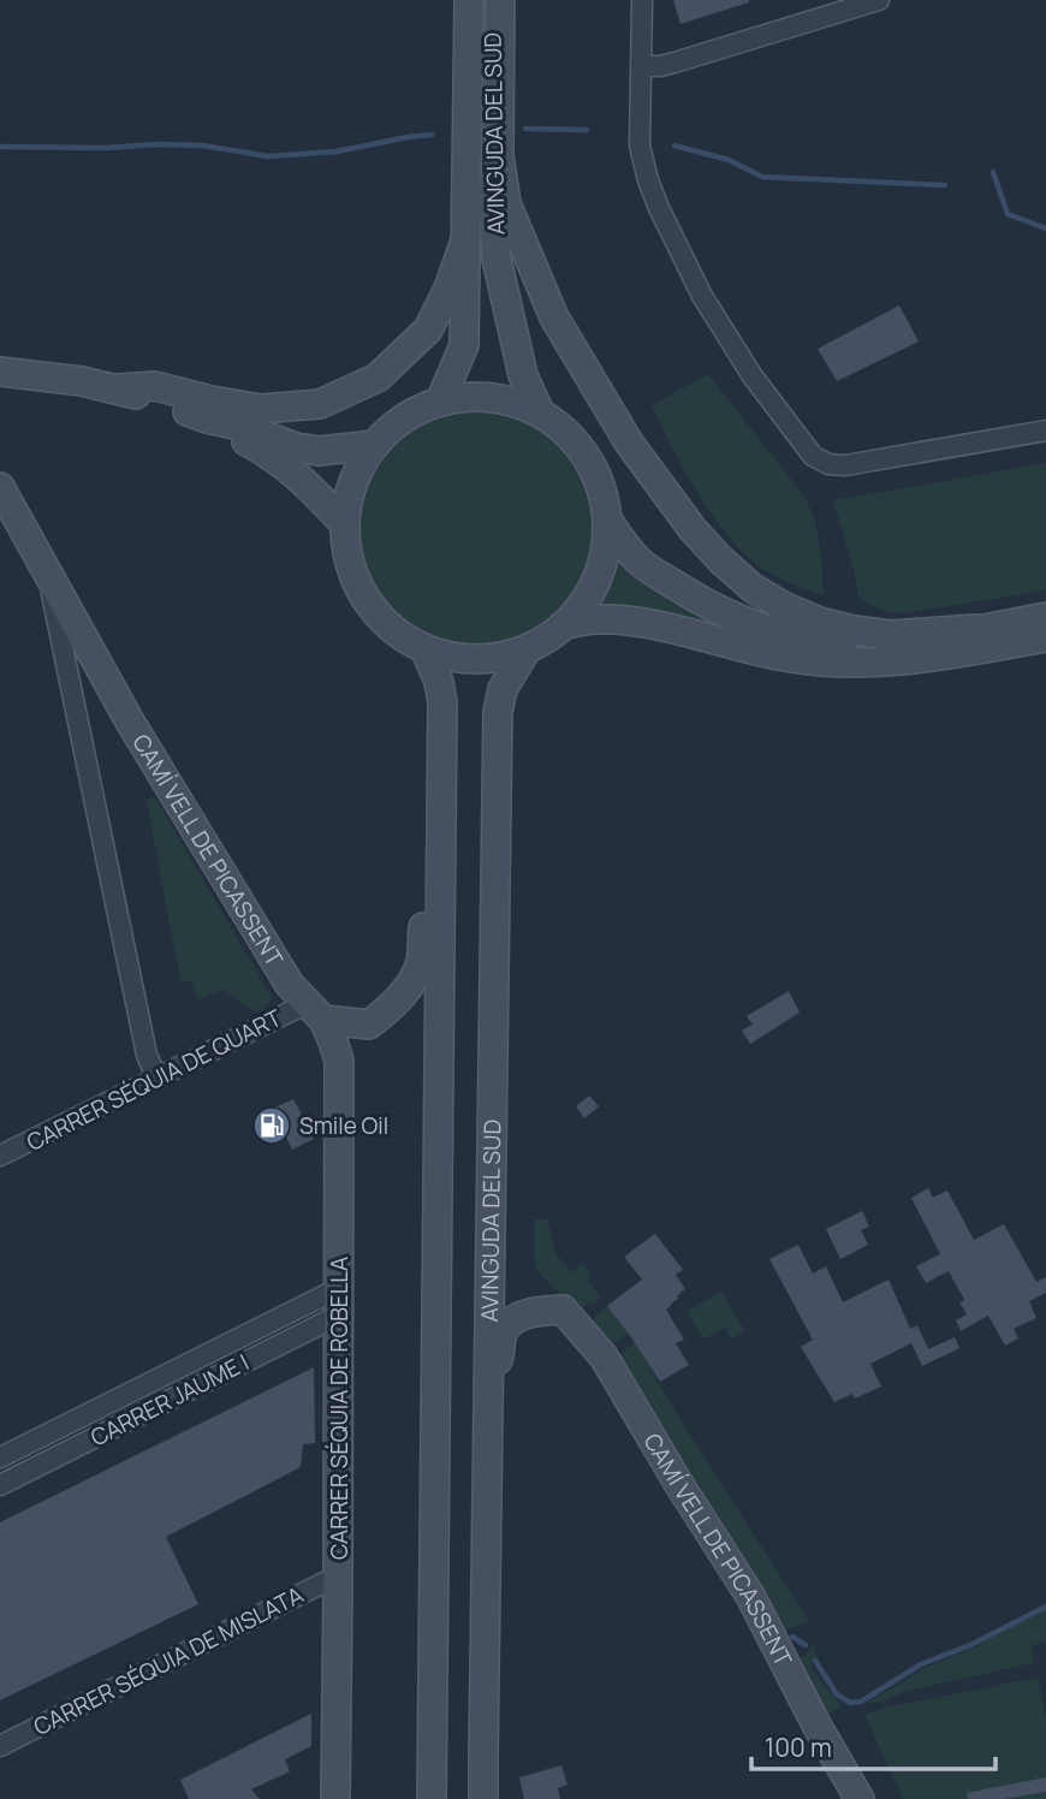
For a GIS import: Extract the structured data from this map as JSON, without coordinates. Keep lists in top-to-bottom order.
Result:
{
  "streets": {
    "main road": ["AVINGUDA DEL SUD", "CAMÍ VELL DE PICASSENT", "CARRER SÉQUIA DE ROBELLA"],
    "street": ["CARRER SÉQUIA DE QUART", "CARRER JAUME I", "CARRER SÉQUIA DE MISLATA"]
  },
  "crossings": [
    ["AVINGUDA DEL SUD", "CAMÍ VELL DE PICASSENT"],
    ["CAMÍ VELL DE PICASSENT", "CARRER SÉQUIA DE QUART"],
    ["CAMÍ VELL DE PICASSENT", "CARRER SÉQUIA DE ROBELLA"],
    ["CARRER SÉQUIA DE QUART", "CARRER SÉQUIA DE ROBELLA"],
    ["CARRER JAUME I", "CARRER SÉQUIA DE ROBELLA"],
    ["CARRER SÉQUIA DE ROBELLA", "CARRER SÉQUIA DE MISLATA"]
  ],
  "places": {
    "fuel station": ["Smile Oil"]
  },
  "scale_bar": "100 m"
}
